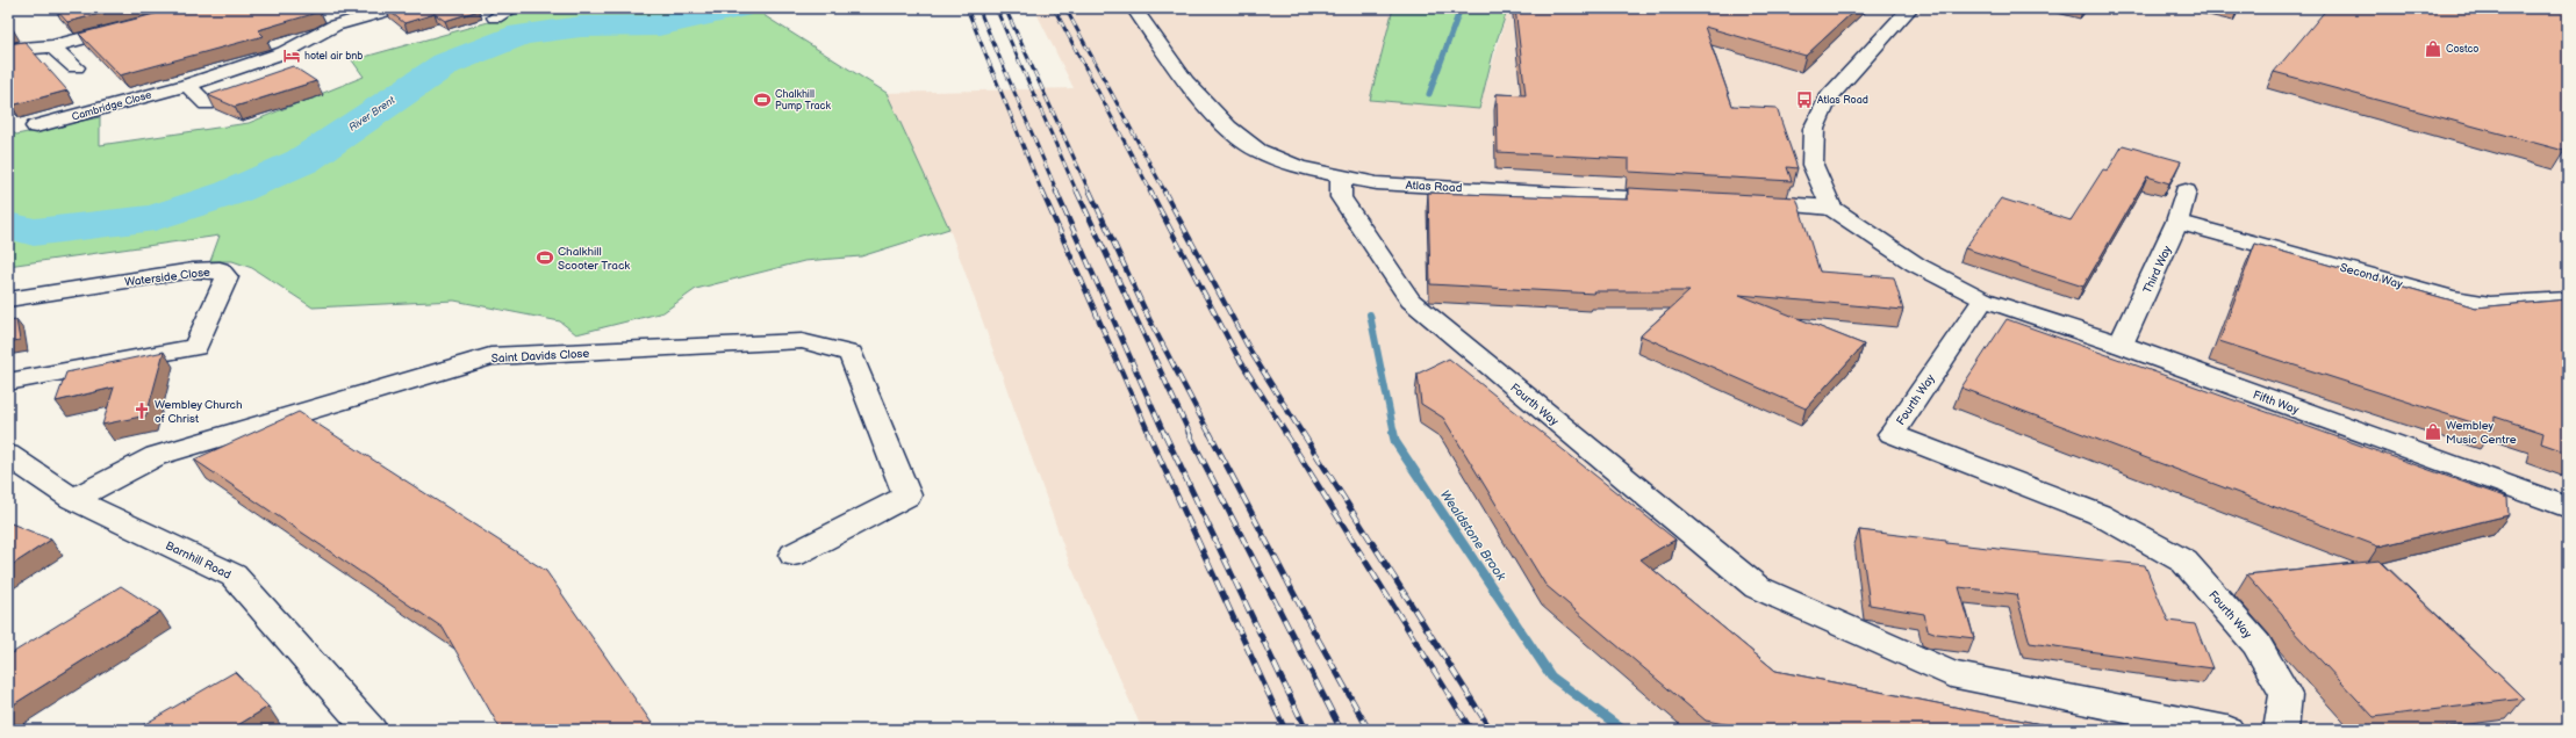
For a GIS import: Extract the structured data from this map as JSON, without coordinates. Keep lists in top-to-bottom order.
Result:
{
  "streets": {
    "street": [
      "Cambridge Close",
      "Atlas Road",
      "Third Way",
      "Second Way",
      "Waterside Close",
      "Saint Davids Close",
      "Fourth Way",
      "Fifth Way",
      "Barnhill Road"
    ]
  },
  "crossings": [
    ["Atlas Road", "Fourth Way"],
    ["Third Way", "Second Way"],
    ["Third Way", "Fifth Way"],
    ["Saint Davids Close", "Barnhill Road"],
    ["Fourth Way", "Fifth Way"]
  ],
  "water": ["River Brent", "Wealdstone Brook"],
  "places": {
    "shop": ["Costco", "Wembley Music Centre"],
    "hotel": ["hotel air bnb"],
    "sports": ["Chalkhill Pump Track", "Chalkhill Scooter Track"],
    "bus stop": ["Atlas Road"],
    "church": ["Wembley Church of Christ"]
  }
}
